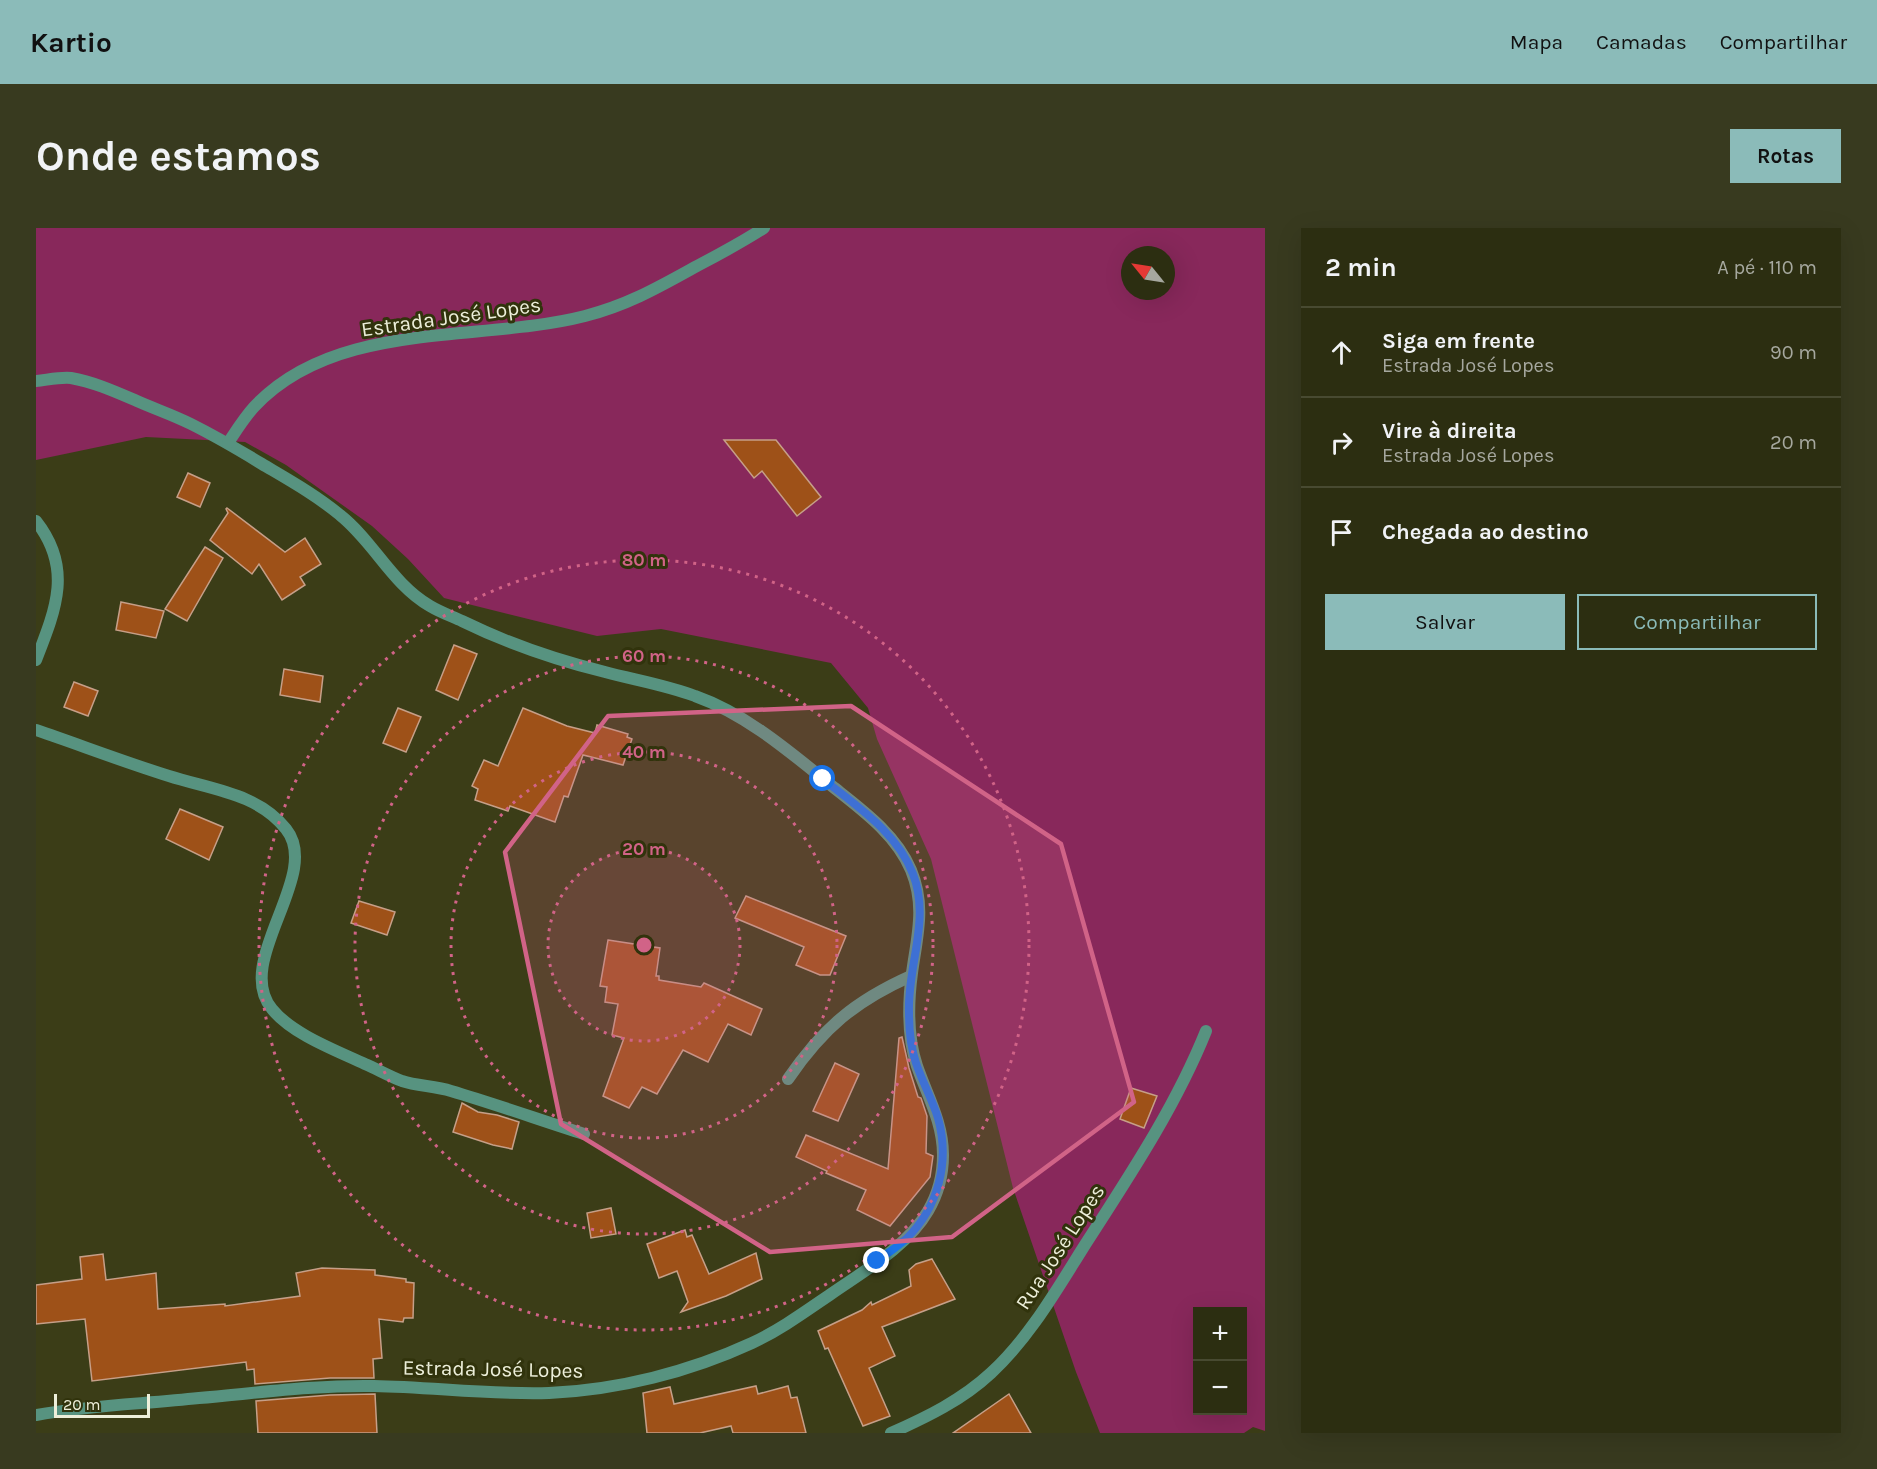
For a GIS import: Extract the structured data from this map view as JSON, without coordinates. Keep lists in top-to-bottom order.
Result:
{
  "streets": {
    "street": ["Estrada José Lopes", "Rua José Lopes"]
  },
  "scale_bar": "20 m",
  "north": "top left",
  "page": {
    "header": "Kartio",
    "nav": ["Mapa", "Camadas", "Compartilhar"],
    "buttons": [
      "Rotas",
      ["Salvar", "Compartilhar"]
    ],
    "title": "Onde estamos",
    "heading": ["2 min", "A pé · 110 m"],
    "list": [
      ["Siga em frente", "Estrada José Lopes", "90 m"],
      ["Vire à direita", "Estrada José Lopes", "20 m"],
      "Chegada ao destino"
    ],
    "map_buttons": ["+", "−"],
    "scale": "20 m"
  },
  "rings": [
    "80 m",
    "60 m",
    "40 m",
    "20 m"
  ]
}
